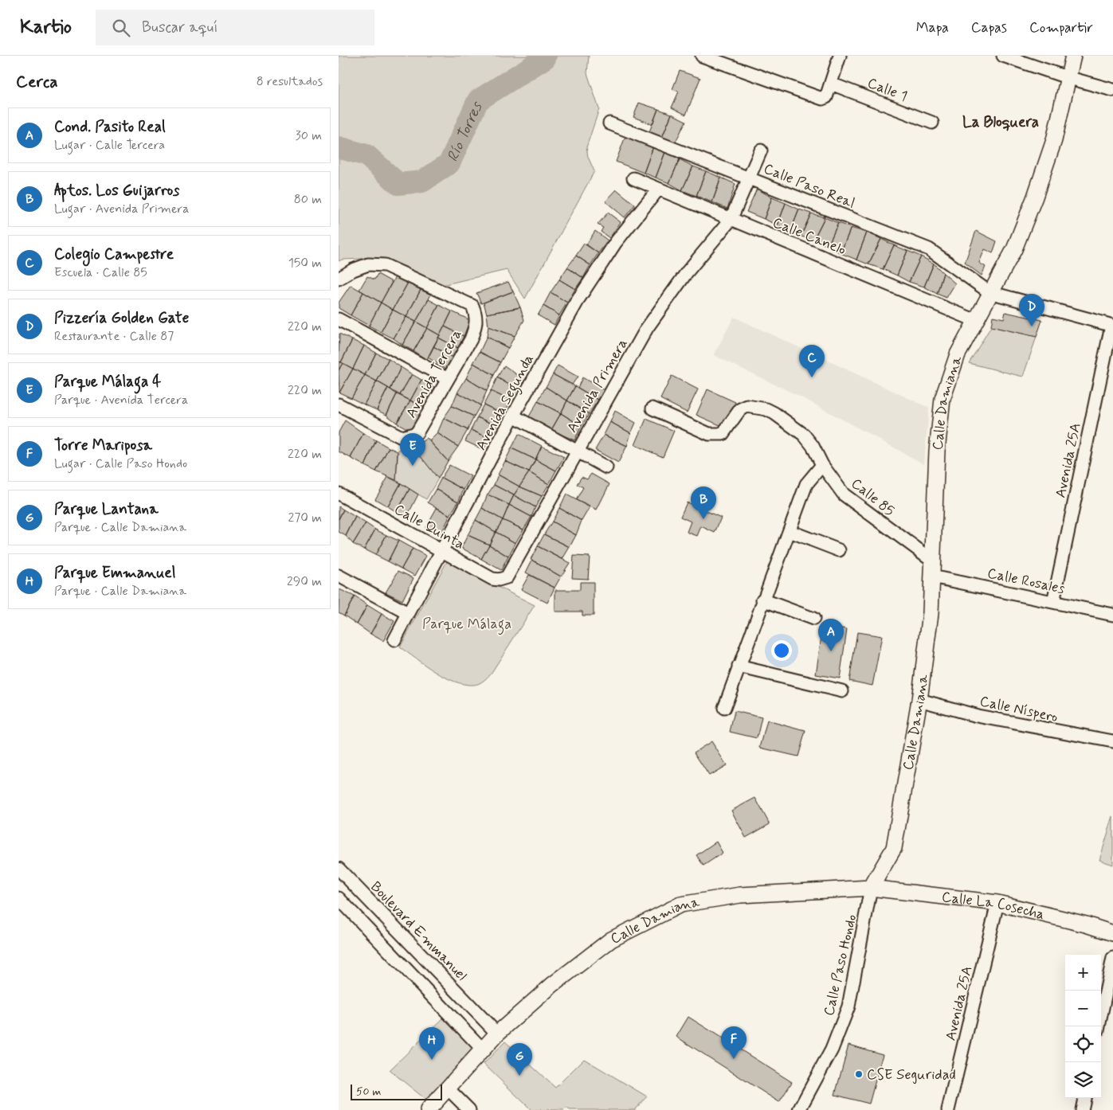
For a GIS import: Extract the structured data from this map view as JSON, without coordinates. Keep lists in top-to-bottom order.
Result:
{
  "streets": {
    "street": [
      "Calle 1",
      "Calle Paso Real",
      "Calle Canelo",
      "Avenida Tercera",
      "Avenida Primera",
      "Avenida Segunda",
      "Calle Damiana",
      "Avenida 25A",
      "Calle 85",
      "Calle Quinta",
      "Calle Rosales",
      "Calle Níspero",
      "Calle La Cosecha",
      "Boulevard Emmanuel",
      "Calle Paso Hondo"
    ]
  },
  "crossings": [
    ["Calle Paso Real", "Avenida Primera"],
    ["Calle Paso Real", "Calle Damiana"],
    ["Calle Canelo", "Avenida Primera"],
    ["Calle Canelo", "Avenida Segunda"],
    ["Calle Canelo", "Calle Damiana"],
    ["Avenida Primera", "Calle Quinta"],
    ["Avenida Segunda", "Calle Quinta"],
    ["Calle Damiana", "Calle 85"],
    ["Calle Damiana", "Calle Rosales"],
    ["Calle Damiana", "Calle Níspero"],
    ["Calle Damiana", "Calle La Cosecha"],
    ["Calle Damiana", "Boulevard Emmanuel"],
    ["Calle Damiana", "Calle Paso Hondo"],
    ["Avenida 25A", "Calle Rosales"],
    ["Avenida 25A", "Calle La Cosecha"],
    ["Calle La Cosecha", "Calle Paso Hondo"]
  ],
  "districts": ["La Bloquera"],
  "water": ["Río Torres"],
  "parks": ["Parque Málaga"],
  "places": ["CSE Seguridad"],
  "scale_bar": "50 m",
  "page": {
    "header": "Kartio",
    "search": "Buscar aquí",
    "nav": ["Mapa", "Capas", "Compartir"],
    "heading": ["Cerca", "8 resultados"],
    "list": [
      {
        "mark": "A",
        "name": "Cond. Pasito Real",
        "note": "Lugar · Calle Tercera",
        "value": "30 m"
      },
      {
        "mark": "B",
        "name": "Aptos. Los Guijarros",
        "note": "Lugar · Avenida Primera",
        "value": "80 m"
      },
      {
        "mark": "C",
        "name": "Colegio Campestre",
        "note": "Escuela · Calle 85",
        "value": "150 m"
      },
      {
        "mark": "D",
        "name": "Pizzería Golden Gate",
        "note": "Restaurante · Calle 87",
        "value": "220 m"
      },
      {
        "mark": "E",
        "name": "Parque Málaga 4",
        "note": "Parque · Avenida Tercera",
        "value": "220 m"
      },
      {
        "mark": "F",
        "name": "Torre Mariposa",
        "note": "Lugar · Calle Paso Hondo",
        "value": "220 m"
      },
      {
        "mark": "G",
        "name": "Parque Lantana",
        "note": "Parque · Calle Damiana",
        "value": "270 m"
      },
      {
        "mark": "H",
        "name": "Parque Emmanuel",
        "note": "Parque · Calle Damiana",
        "value": "290 m"
      }
    ],
    "pins": [
      "D",
      "C",
      "E",
      "B",
      "A",
      "F",
      "H",
      "G"
    ],
    "map_buttons": ["+", "−"],
    "scale": "50 m"
  }
}
